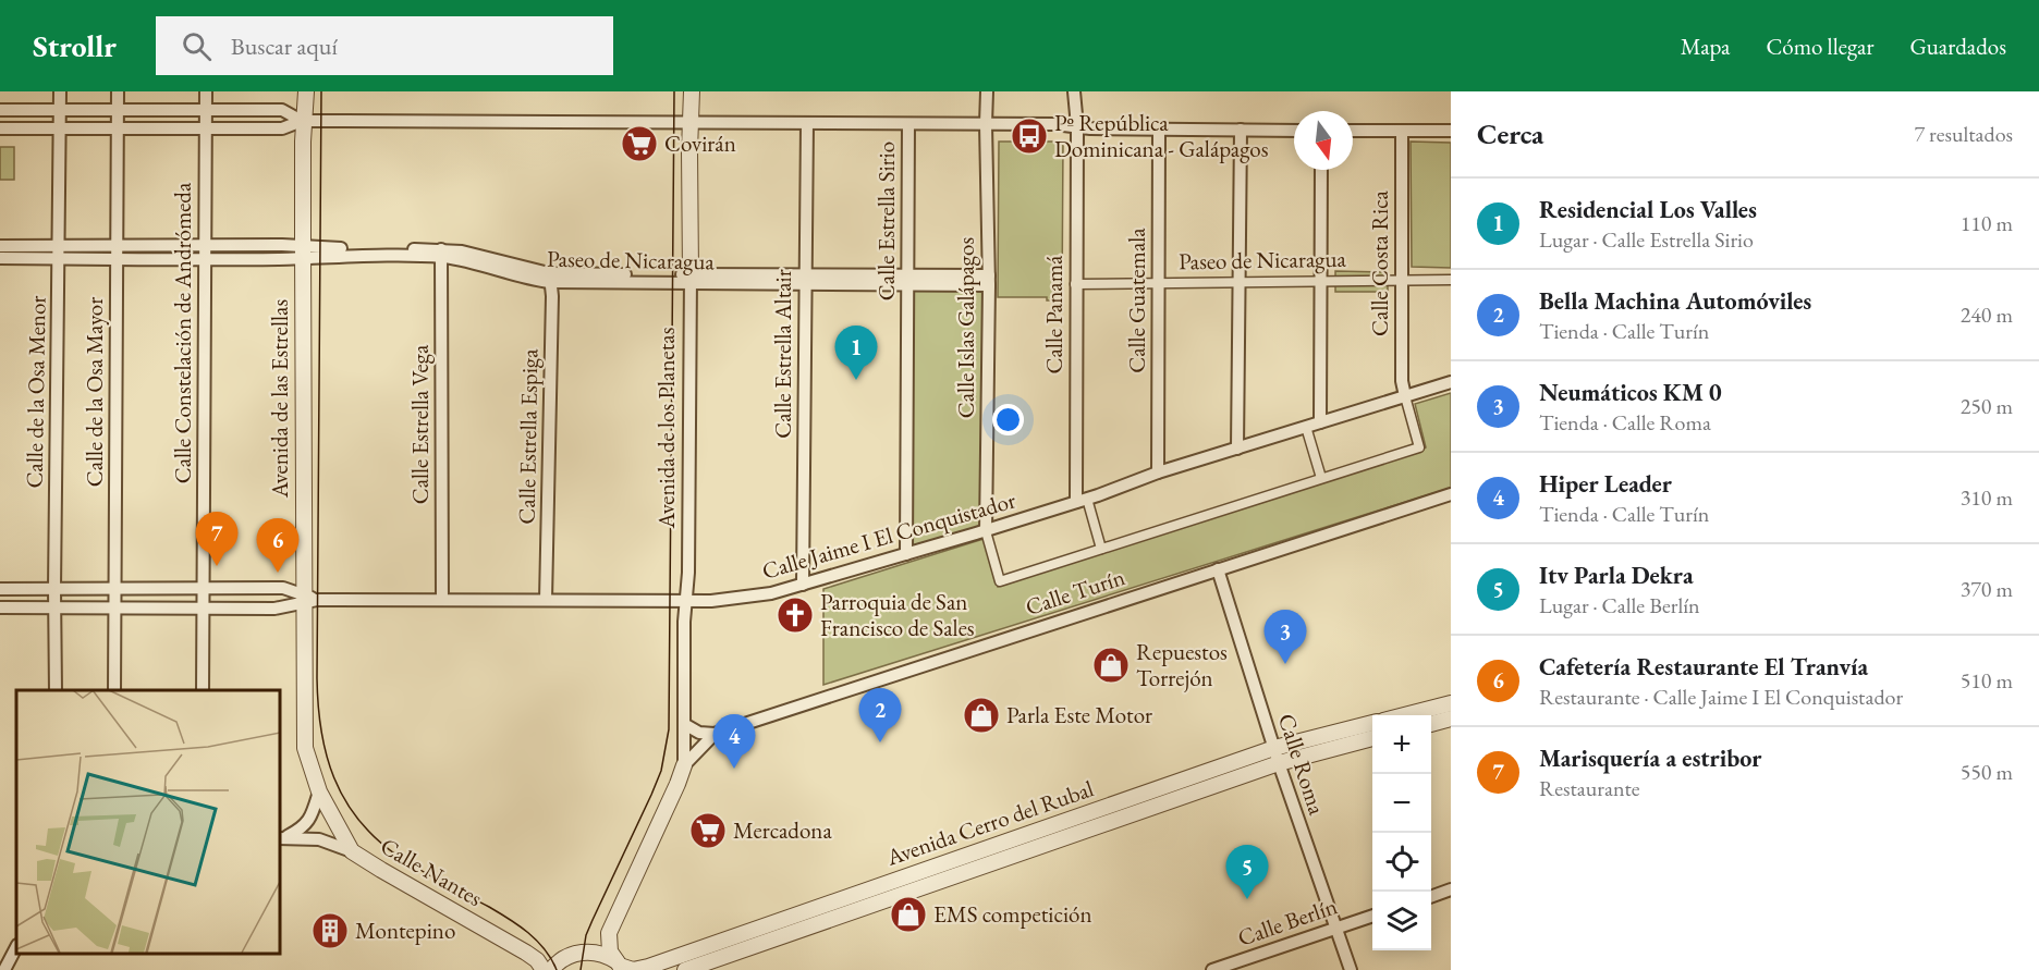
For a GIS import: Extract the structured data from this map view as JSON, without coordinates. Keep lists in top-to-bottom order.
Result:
{
  "streets": {
    "street": [
      "Calle Estrella Sirio",
      "Paseo de Nicaragua",
      "Calle Costa Rica",
      "Calle Guatemala",
      "Calle Panamá",
      "Calle Islas Galápagos",
      "Calle Constelación de Andrómeda",
      "Calle Estrella Altair",
      "Calle de la Osa Menor",
      "Calle de la Osa Mayor",
      "Avenida de las Estrellas",
      "Calle Estrella Vega",
      "Avenida de los Planetas",
      "Calle Estrella Espiga",
      "Calle Jaime I El Conquistador",
      "Calle Turín",
      "Calle Roma",
      "Avenida Cerro del Rubal",
      "Calle Nantes",
      "Calle Berlín"
    ]
  },
  "crossings": [
    ["Calle Estrella Sirio", "Paseo de Nicaragua"],
    ["Calle Estrella Sirio", "Calle Jaime I El Conquistador"],
    ["Paseo de Nicaragua", "Calle Costa Rica"],
    ["Paseo de Nicaragua", "Calle Guatemala"],
    ["Paseo de Nicaragua", "Calle Panamá"],
    ["Paseo de Nicaragua", "Calle Islas Galápagos"],
    ["Paseo de Nicaragua", "Calle Constelación de Andrómeda"],
    ["Paseo de Nicaragua", "Calle Estrella Altair"],
    ["Paseo de Nicaragua", "Calle de la Osa Menor"],
    ["Paseo de Nicaragua", "Calle de la Osa Mayor"],
    ["Paseo de Nicaragua", "Avenida de las Estrellas"],
    ["Paseo de Nicaragua", "Calle Estrella Vega"],
    ["Paseo de Nicaragua", "Avenida de los Planetas"],
    ["Paseo de Nicaragua", "Calle Estrella Espiga"],
    ["Calle Costa Rica", "Calle Jaime I El Conquistador"],
    ["Calle Guatemala", "Calle Jaime I El Conquistador"],
    ["Calle Panamá", "Calle Jaime I El Conquistador"],
    ["Calle Islas Galápagos", "Calle Jaime I El Conquistador"],
    ["Calle Constelación de Andrómeda", "Calle Jaime I El Conquistador"],
    ["Calle Estrella Altair", "Calle Jaime I El Conquistador"],
    ["Calle de la Osa Menor", "Calle Jaime I El Conquistador"],
    ["Calle de la Osa Mayor", "Calle Jaime I El Conquistador"],
    ["Avenida de las Estrellas", "Calle Jaime I El Conquistador"],
    ["Avenida de las Estrellas", "Calle Nantes"],
    ["Calle Estrella Vega", "Calle Jaime I El Conquistador"],
    ["Avenida de los Planetas", "Calle Jaime I El Conquistador"],
    ["Avenida de los Planetas", "Calle Turín"],
    ["Calle Estrella Espiga", "Calle Jaime I El Conquistador"],
    ["Calle Turín", "Calle Roma"],
    ["Calle Turín", "Avenida Cerro del Rubal"],
    ["Calle Roma", "Avenida Cerro del Rubal"],
    ["Calle Roma", "Calle Berlín"]
  ],
  "places": {
    "bus stop": ["Pº República Dominicana - Galápagos"],
    "supermarket": ["Covirán", "Mercadona"],
    "church": ["Parroquia de San Francisco de Sales"],
    "shop": ["Repuestos Torrejón", "Parla Este Motor", "EMS competición"],
    "building": ["Montepino"]
  },
  "north": "bottom",
  "page": {
    "header": "Strollr",
    "search": "Buscar aquí",
    "nav": ["Mapa", "Cómo llegar", "Guardados"],
    "heading": ["Cerca", "7 resultados"],
    "list": [
      {
        "mark": "1",
        "name": "Residencial Los Valles",
        "note": "Lugar · Calle Estrella Sirio",
        "value": "110 m"
      },
      {
        "mark": "2",
        "name": "Bella Machina Automóviles",
        "note": "Tienda · Calle Turín",
        "value": "240 m"
      },
      {
        "mark": "3",
        "name": "Neumáticos KM 0",
        "note": "Tienda · Calle Roma",
        "value": "250 m"
      },
      {
        "mark": "4",
        "name": "Hiper Leader",
        "note": "Tienda · Calle Turín",
        "value": "310 m"
      },
      {
        "mark": "5",
        "name": "Itv Parla Dekra",
        "note": "Lugar · Calle Berlín",
        "value": "370 m"
      },
      {
        "mark": "6",
        "name": "Cafetería Restaurante El Tranvía",
        "note": "Restaurante · Calle Jaime I El Conquistador",
        "value": "510 m"
      },
      {
        "mark": "7",
        "name": "Marisquería a estribor",
        "note": "Restaurante",
        "value": "550 m"
      }
    ],
    "pins": [
      "1",
      "7",
      "6",
      "3",
      "2",
      "4",
      "5"
    ],
    "map_buttons": ["+", "−"]
  }
}
